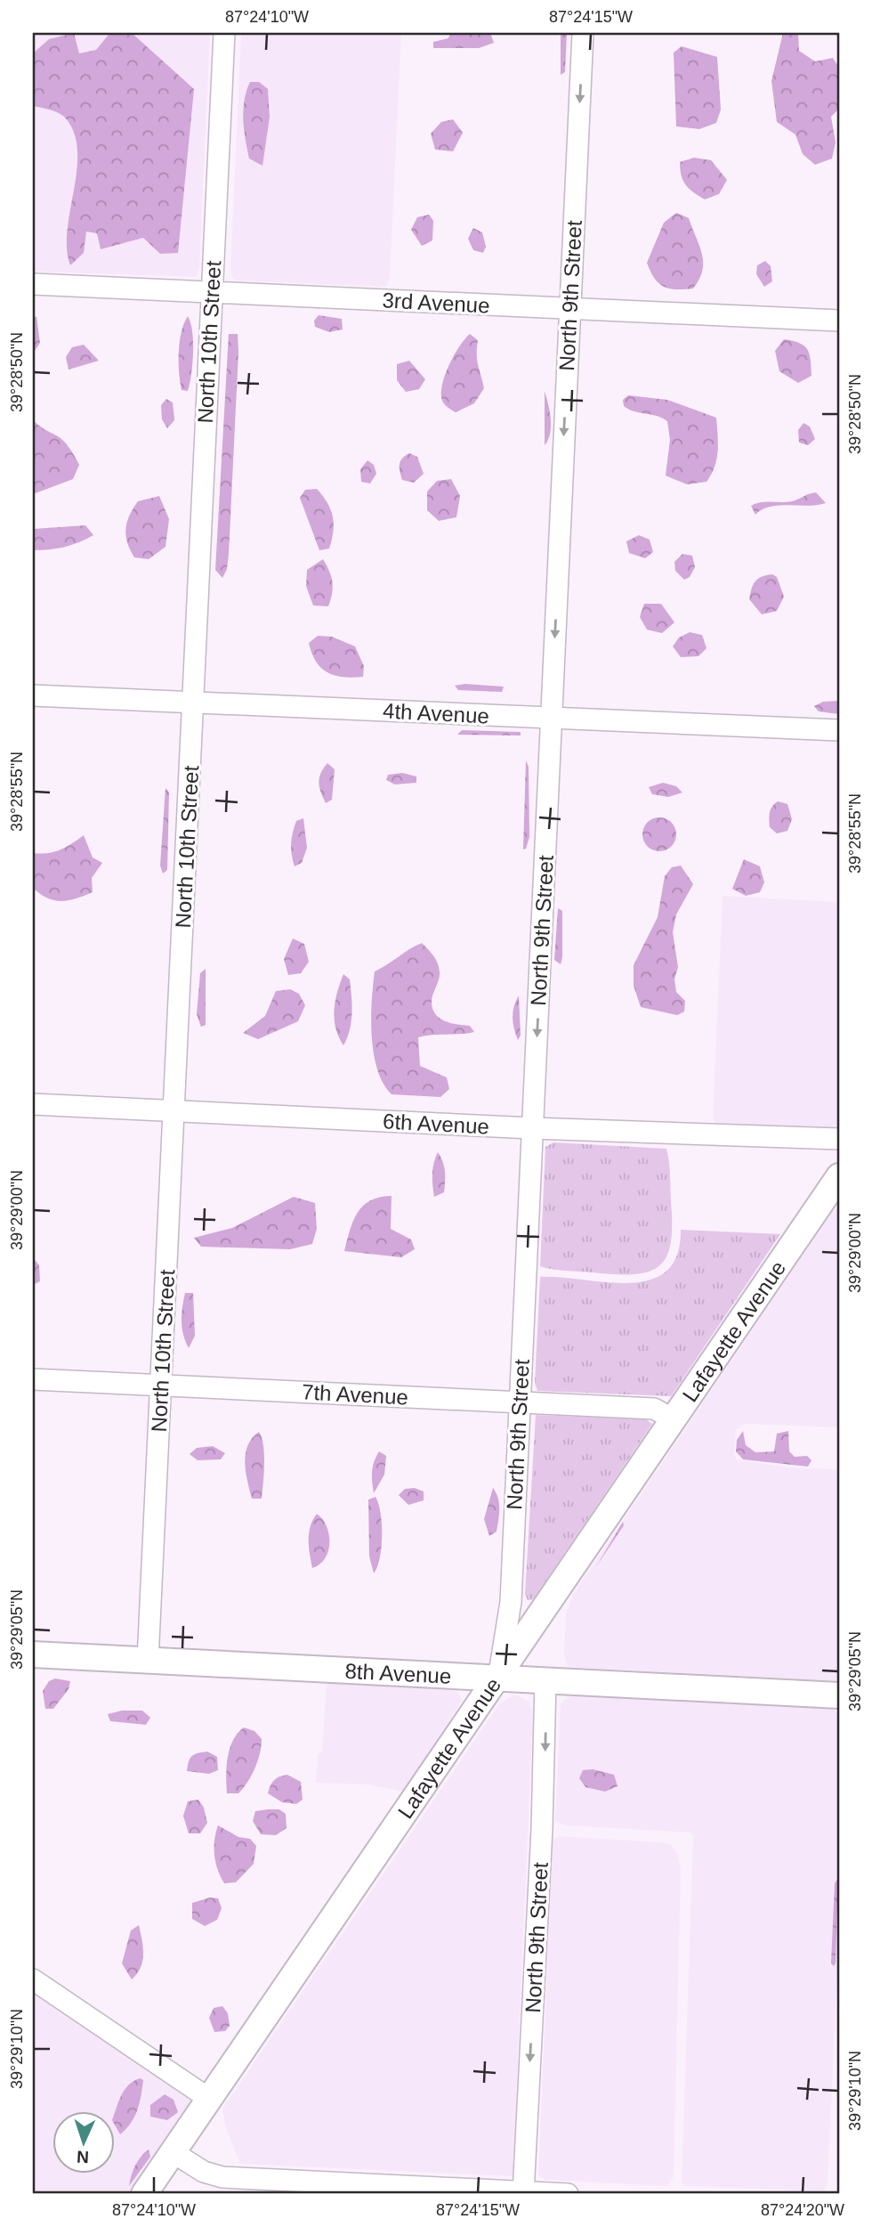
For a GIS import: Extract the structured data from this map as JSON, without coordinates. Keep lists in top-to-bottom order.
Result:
{
  "streets": {
    "street": [
      "North 9th Street",
      "3rd Avenue",
      "North 10th Street",
      "4th Avenue",
      "6th Avenue",
      "Lafayette Avenue",
      "7th Avenue",
      "8th Avenue"
    ]
  },
  "crossings": [
    ["North 9th Street", "3rd Avenue"],
    ["North 9th Street", "4th Avenue"],
    ["North 9th Street", "6th Avenue"],
    ["North 9th Street", "Lafayette Avenue"],
    ["North 9th Street", "7th Avenue"],
    ["North 9th Street", "8th Avenue"],
    ["3rd Avenue", "North 10th Street"],
    ["North 10th Street", "4th Avenue"],
    ["North 10th Street", "6th Avenue"],
    ["North 10th Street", "7th Avenue"],
    ["North 10th Street", "8th Avenue"],
    ["Lafayette Avenue", "7th Avenue"],
    ["Lafayette Avenue", "8th Avenue"]
  ],
  "one_way": ["North 9th Street"],
  "north": "bottom",
  "coordinates": [
    "87°24'10\"W",
    "87°24'15\"W",
    "39°28'50\"N",
    "39°28'55\"N",
    "39°29'00\"N",
    "39°29'05\"N",
    "39°29'10\"N",
    "87°24'20\"W"
  ]
}
